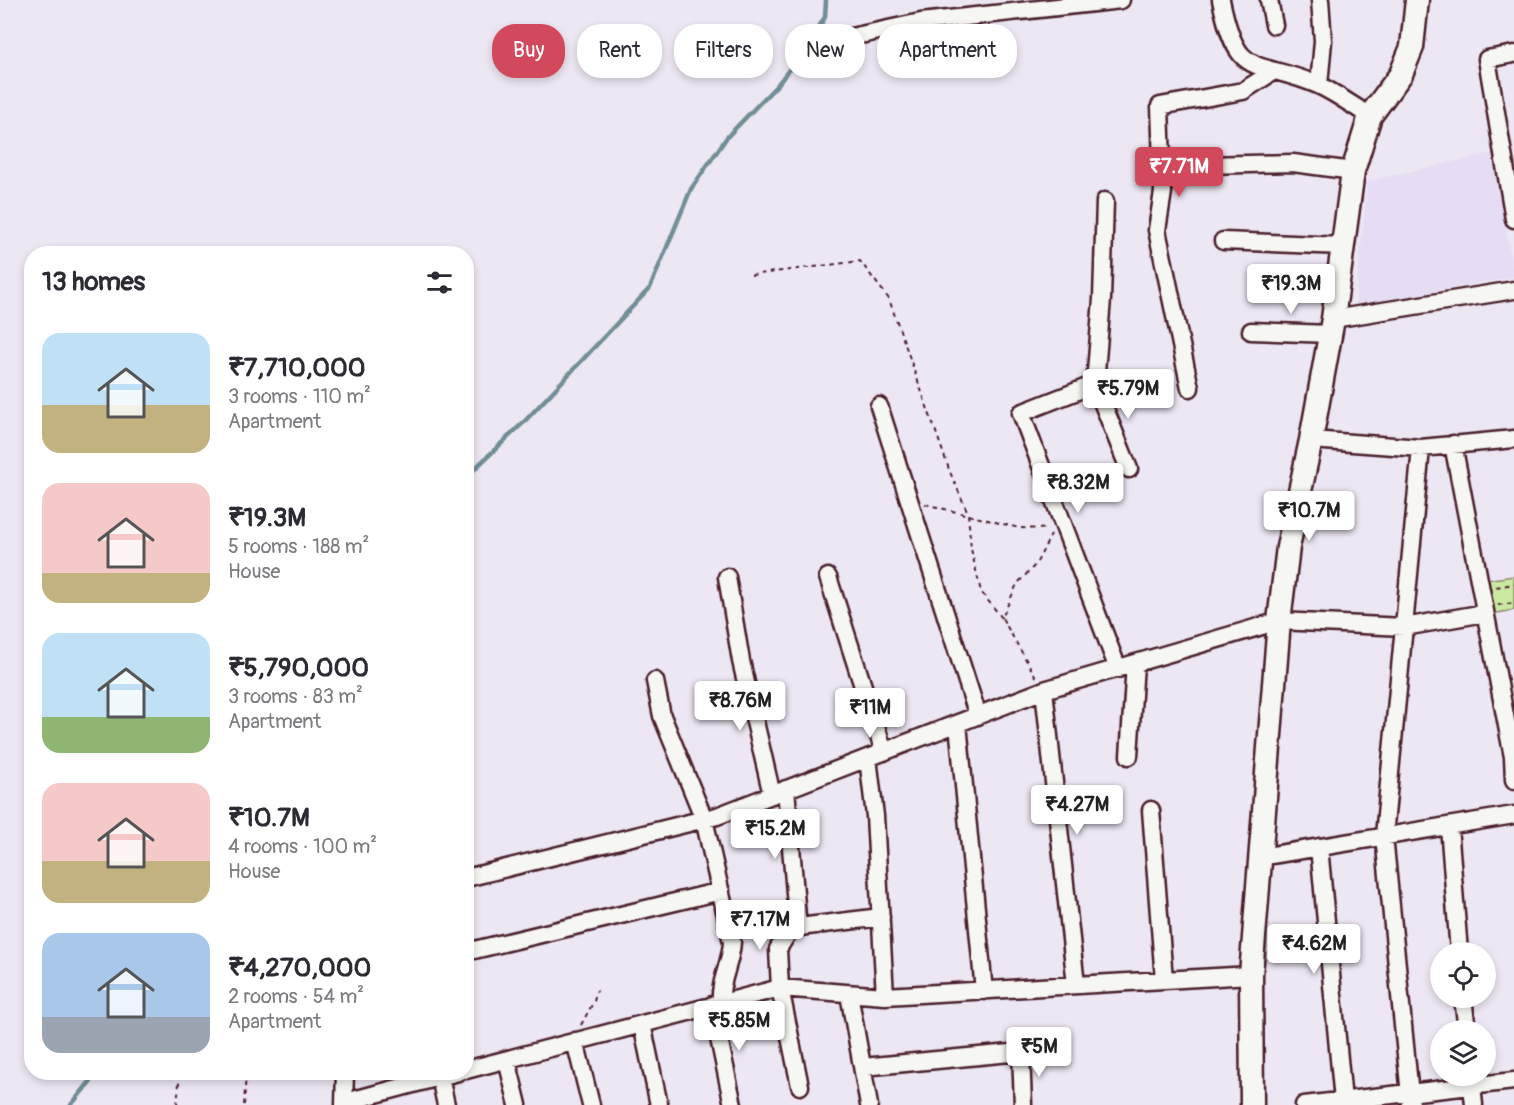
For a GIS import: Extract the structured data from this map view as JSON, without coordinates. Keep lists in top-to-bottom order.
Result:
{
  "page": {
    "chip": [
      "Buy",
      "Rent",
      "Filters",
      "New",
      "Apartment"
    ],
    "price": [
      "₹7.71M",
      "₹19.3M",
      "₹5.79M",
      "₹8.32M",
      "₹10.7M",
      "₹8.76M",
      "₹11M",
      "₹4.27M",
      "₹15.2M",
      "₹7.17M",
      "₹4.62M",
      "₹5.85M",
      "₹5M"
    ],
    "heading": "13 homes",
    "list": [
      {
        "name": "₹7,710,000",
        "note": "3 rooms · 110 m² · Apartment"
      },
      {
        "name": "₹19.3M",
        "note": "5 rooms · 188 m² · House"
      },
      {
        "name": "₹5,790,000",
        "note": "3 rooms · 83 m² · Apartment"
      },
      {
        "name": "₹10.7M",
        "note": "4 rooms · 100 m² · House"
      },
      {
        "name": "₹4,270,000",
        "note": "2 rooms · 54 m² · Apartment"
      }
    ]
  }
}
